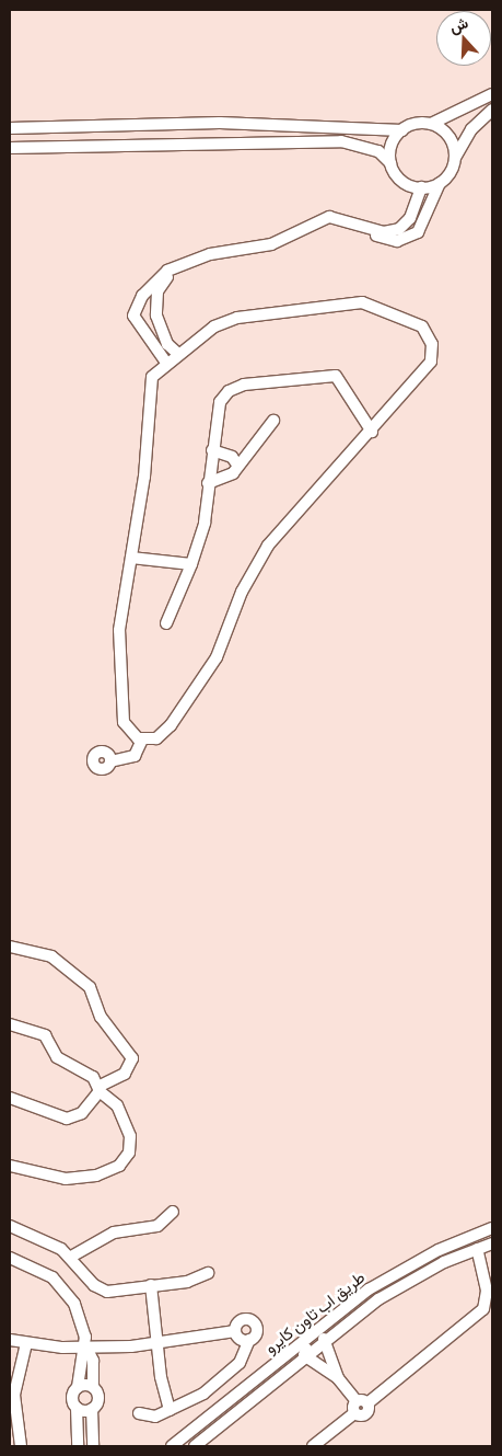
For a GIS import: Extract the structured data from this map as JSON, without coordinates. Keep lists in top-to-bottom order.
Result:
{
  "streets": {
    "street": ["طريق اب تاون كايرو"]
  },
  "north": "top"
}
